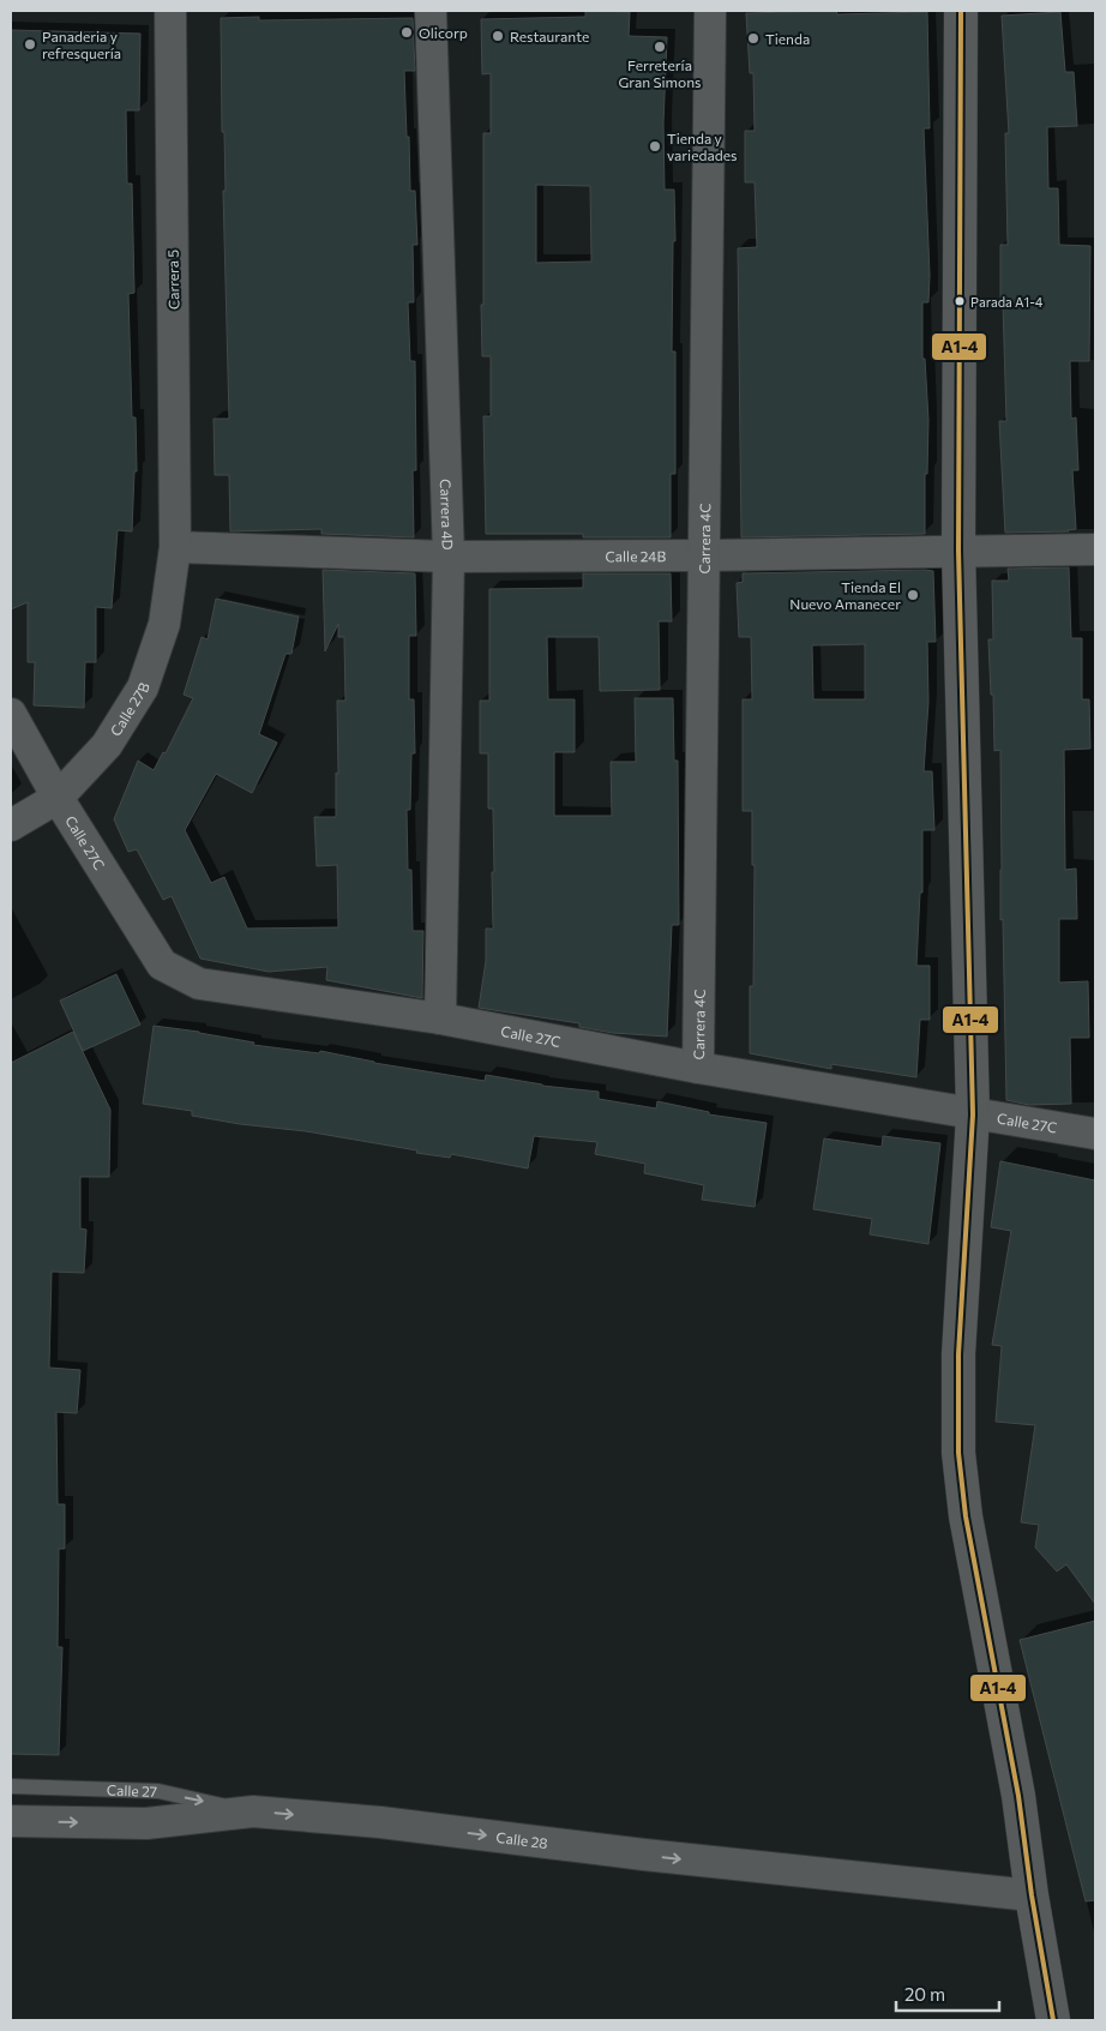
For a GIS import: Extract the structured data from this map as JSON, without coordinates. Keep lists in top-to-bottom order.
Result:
{
  "streets": {
    "street": [
      "Carrera 5",
      "Carrera 4D",
      "Carrera 4C",
      "Calle 24B",
      "Calle 27B",
      "Calle 27C",
      "Calle 28"
    ],
    "lane": ["Calle 27"]
  },
  "crossings": [
    ["Carrera 5", "Calle 24B"],
    ["Carrera 5", "Calle 27B"],
    ["Carrera 4D", "Calle 24B"],
    ["Carrera 4D", "Calle 27C"],
    ["Carrera 4C", "Calle 24B"],
    ["Carrera 4C", "Calle 27C"],
    ["Calle 24B", "Calle 27B"],
    ["Calle 27B", "Calle 27C"],
    ["Calle 27", "Calle 28"]
  ],
  "one_way": ["Calle 27", "Calle 28"],
  "places": [
    "Olicorp",
    "Restaurante",
    "Tienda",
    "Panaderia y refresquería",
    "Ferretería Gran Simons",
    "Tienda y variedades",
    "Parada A1-4",
    "Tienda El Nuevo Amanecer"
  ],
  "lines": ["transit line A1-4"],
  "scale_bar": "20 m"
}
